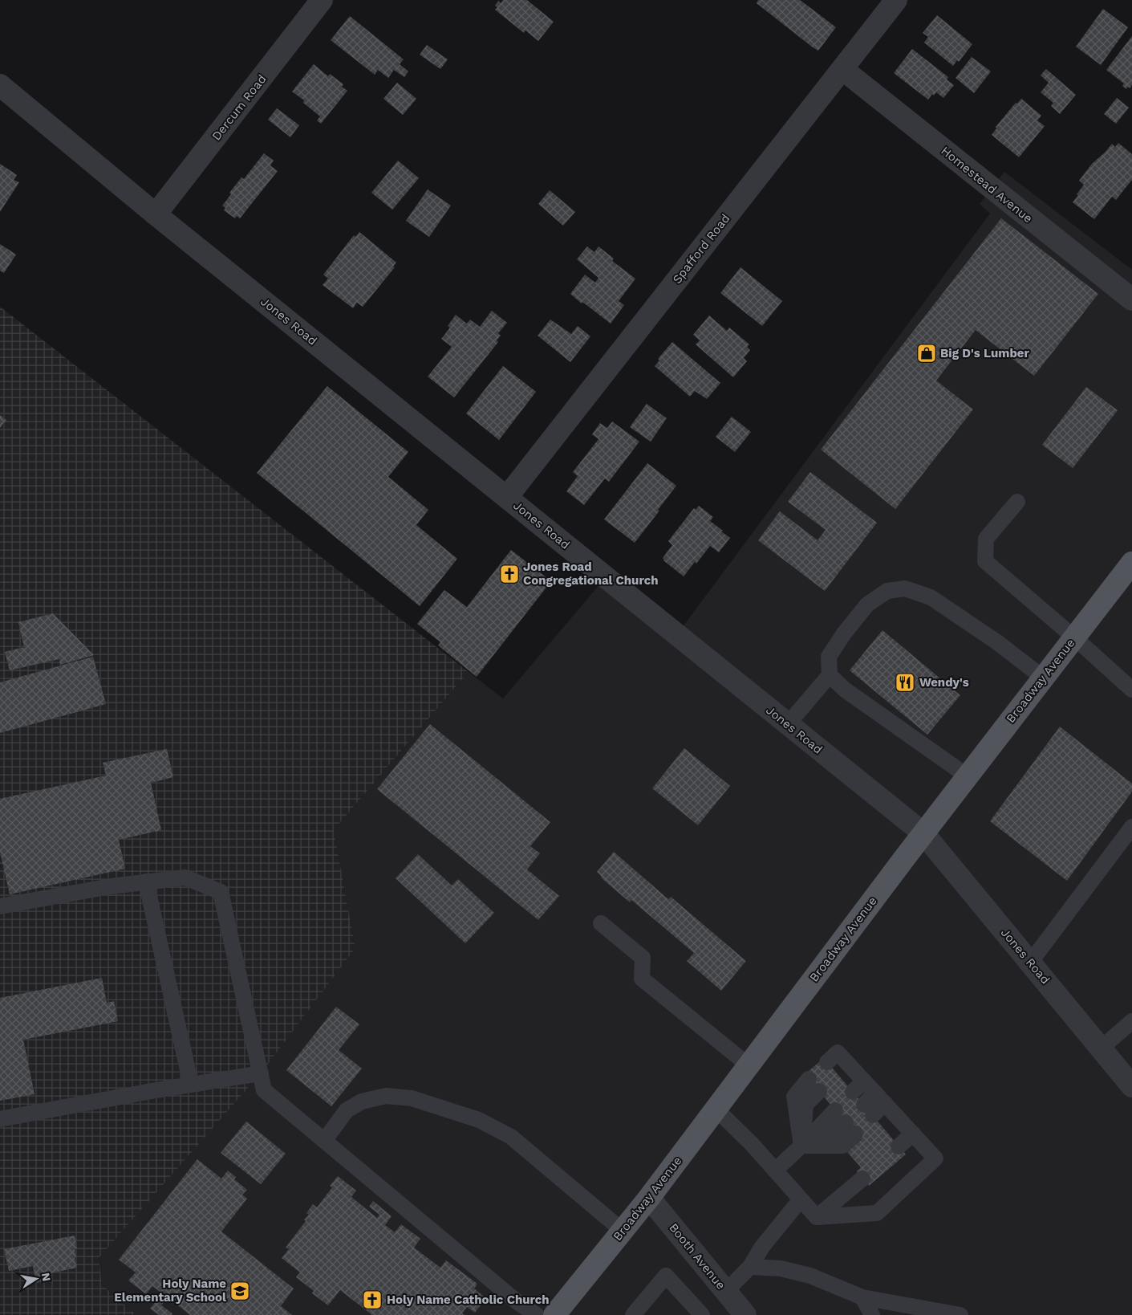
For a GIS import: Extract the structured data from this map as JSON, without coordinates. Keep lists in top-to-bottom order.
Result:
{
  "streets": {
    "main road": ["Broadway Avenue"],
    "street": [
      "Dercum Road",
      "Homestead Avenue",
      "Spafford Road",
      "Jones Road",
      "Booth Avenue"
    ]
  },
  "crossings": [
    ["Dercum Road", "Jones Road"],
    ["Homestead Avenue", "Spafford Road"],
    ["Spafford Road", "Jones Road"],
    ["Jones Road", "Broadway Avenue"],
    ["Broadway Avenue", "Booth Avenue"]
  ],
  "places": {
    "shop": ["Big D's Lumber"],
    "church": ["Jones Road Congregational Church", "Holy Name Catholic Church"],
    "restaurant": ["Wendy's"],
    "school or university": ["Holy Name Elementary School"]
  },
  "north": "right"
}
